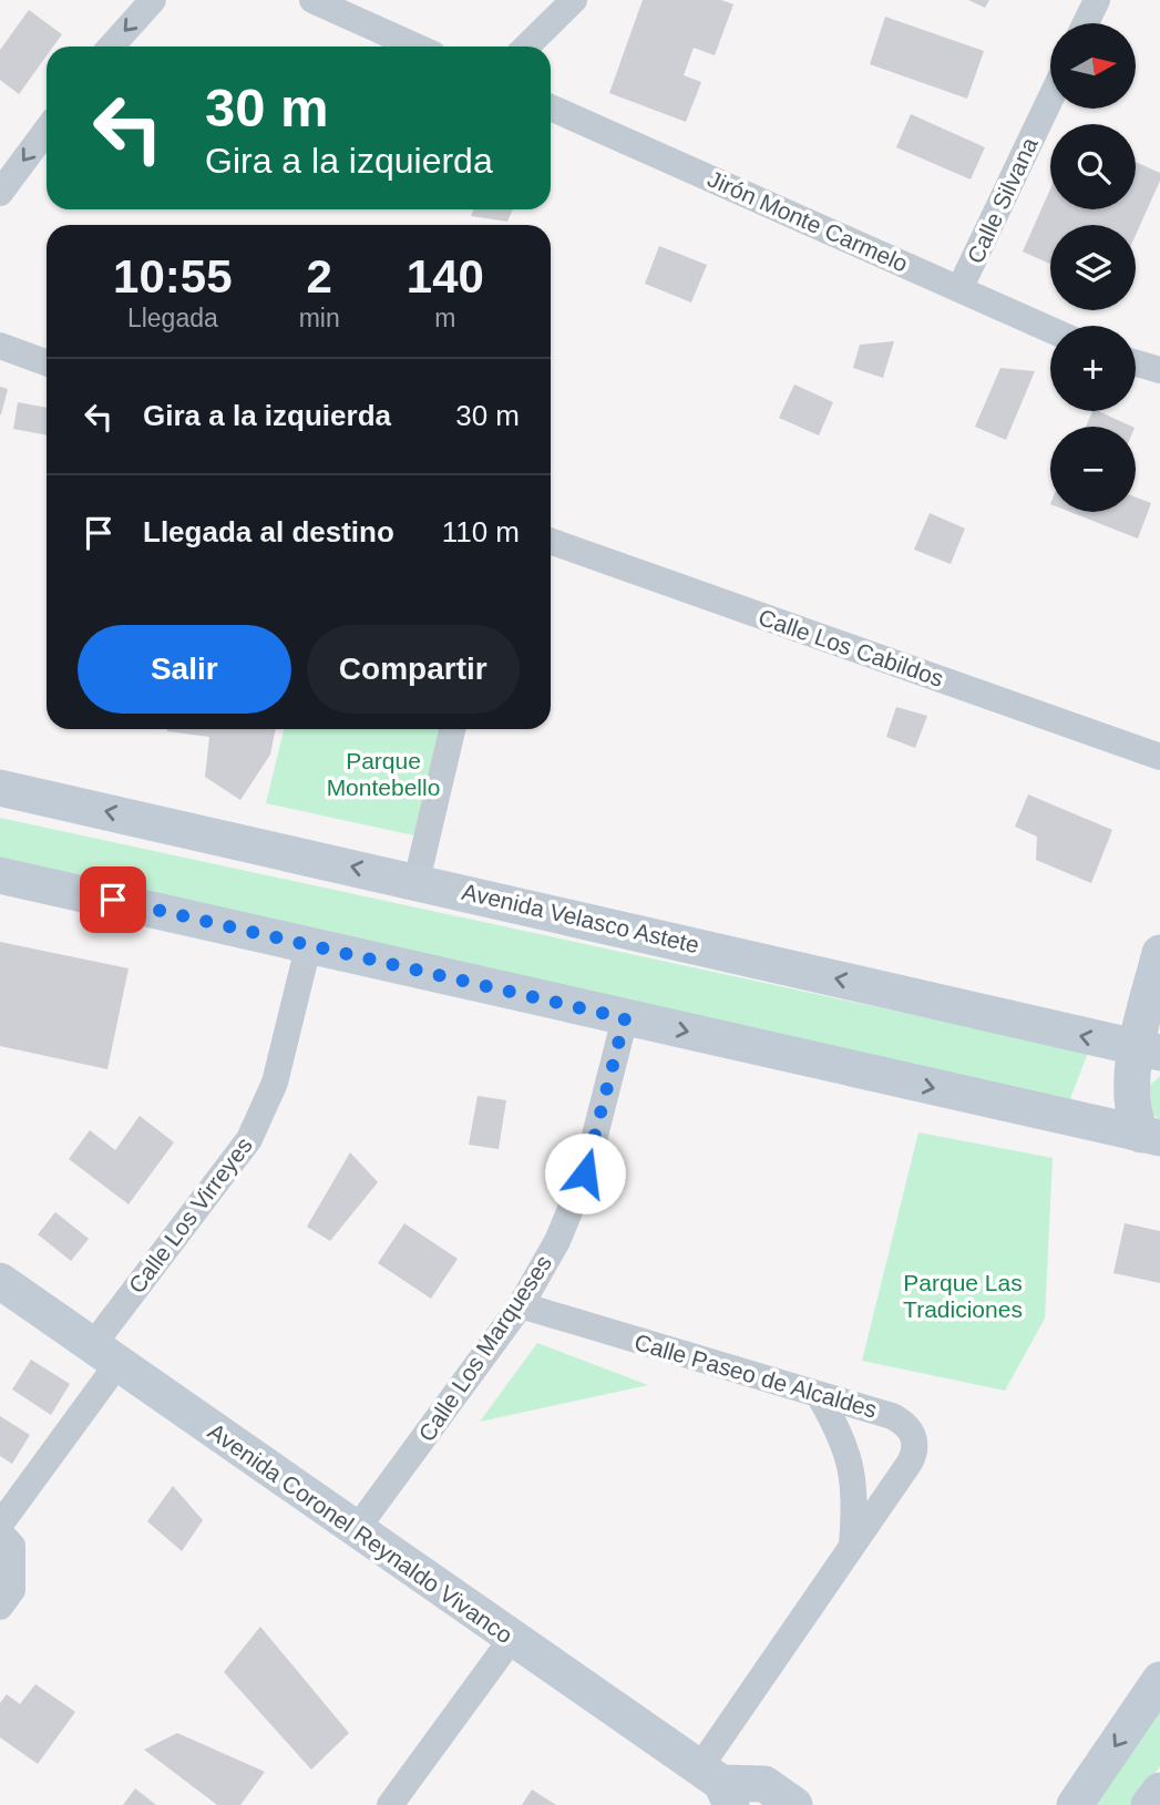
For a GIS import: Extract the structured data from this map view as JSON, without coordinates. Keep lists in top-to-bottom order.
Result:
{
  "streets": {
    "main road": ["Avenida Velasco Astete", "Avenida Coronel Reynaldo Vivanco"],
    "street": [
      "Calle Silvana",
      "Jirón Monte Carmelo",
      "Calle Los Cabildos",
      "Calle Los Virreyes",
      "Calle Los Marqueses",
      "Calle Paseo de Alcaldes"
    ]
  },
  "crossings": [
    ["Calle Silvana", "Jirón Monte Carmelo"],
    ["Calle Los Virreyes", "Avenida Coronel Reynaldo Vivanco"],
    ["Calle Los Marqueses", "Calle Paseo de Alcaldes"],
    ["Calle Los Marqueses", "Avenida Coronel Reynaldo Vivanco"],
    ["Calle Paseo de Alcaldes", "Avenida Coronel Reynaldo Vivanco"]
  ],
  "parks": ["Parque Montebello", "Parque Las Tradiciones"],
  "north": "right",
  "page": {
    "map_buttons": ["+", "−"],
    "turn": ["30 m", "Gira a la izquierda"],
    "eta": [
      "10:55",
      "Llegada",
      "2",
      "min",
      "140",
      "m"
    ],
    "list": [
      {
        "name": "Gira a la izquierda",
        "value": "30 m"
      },
      {
        "name": "Llegada al destino",
        "value": "110 m"
      }
    ],
    "buttons": ["Salir", "Compartir"]
  }
}
